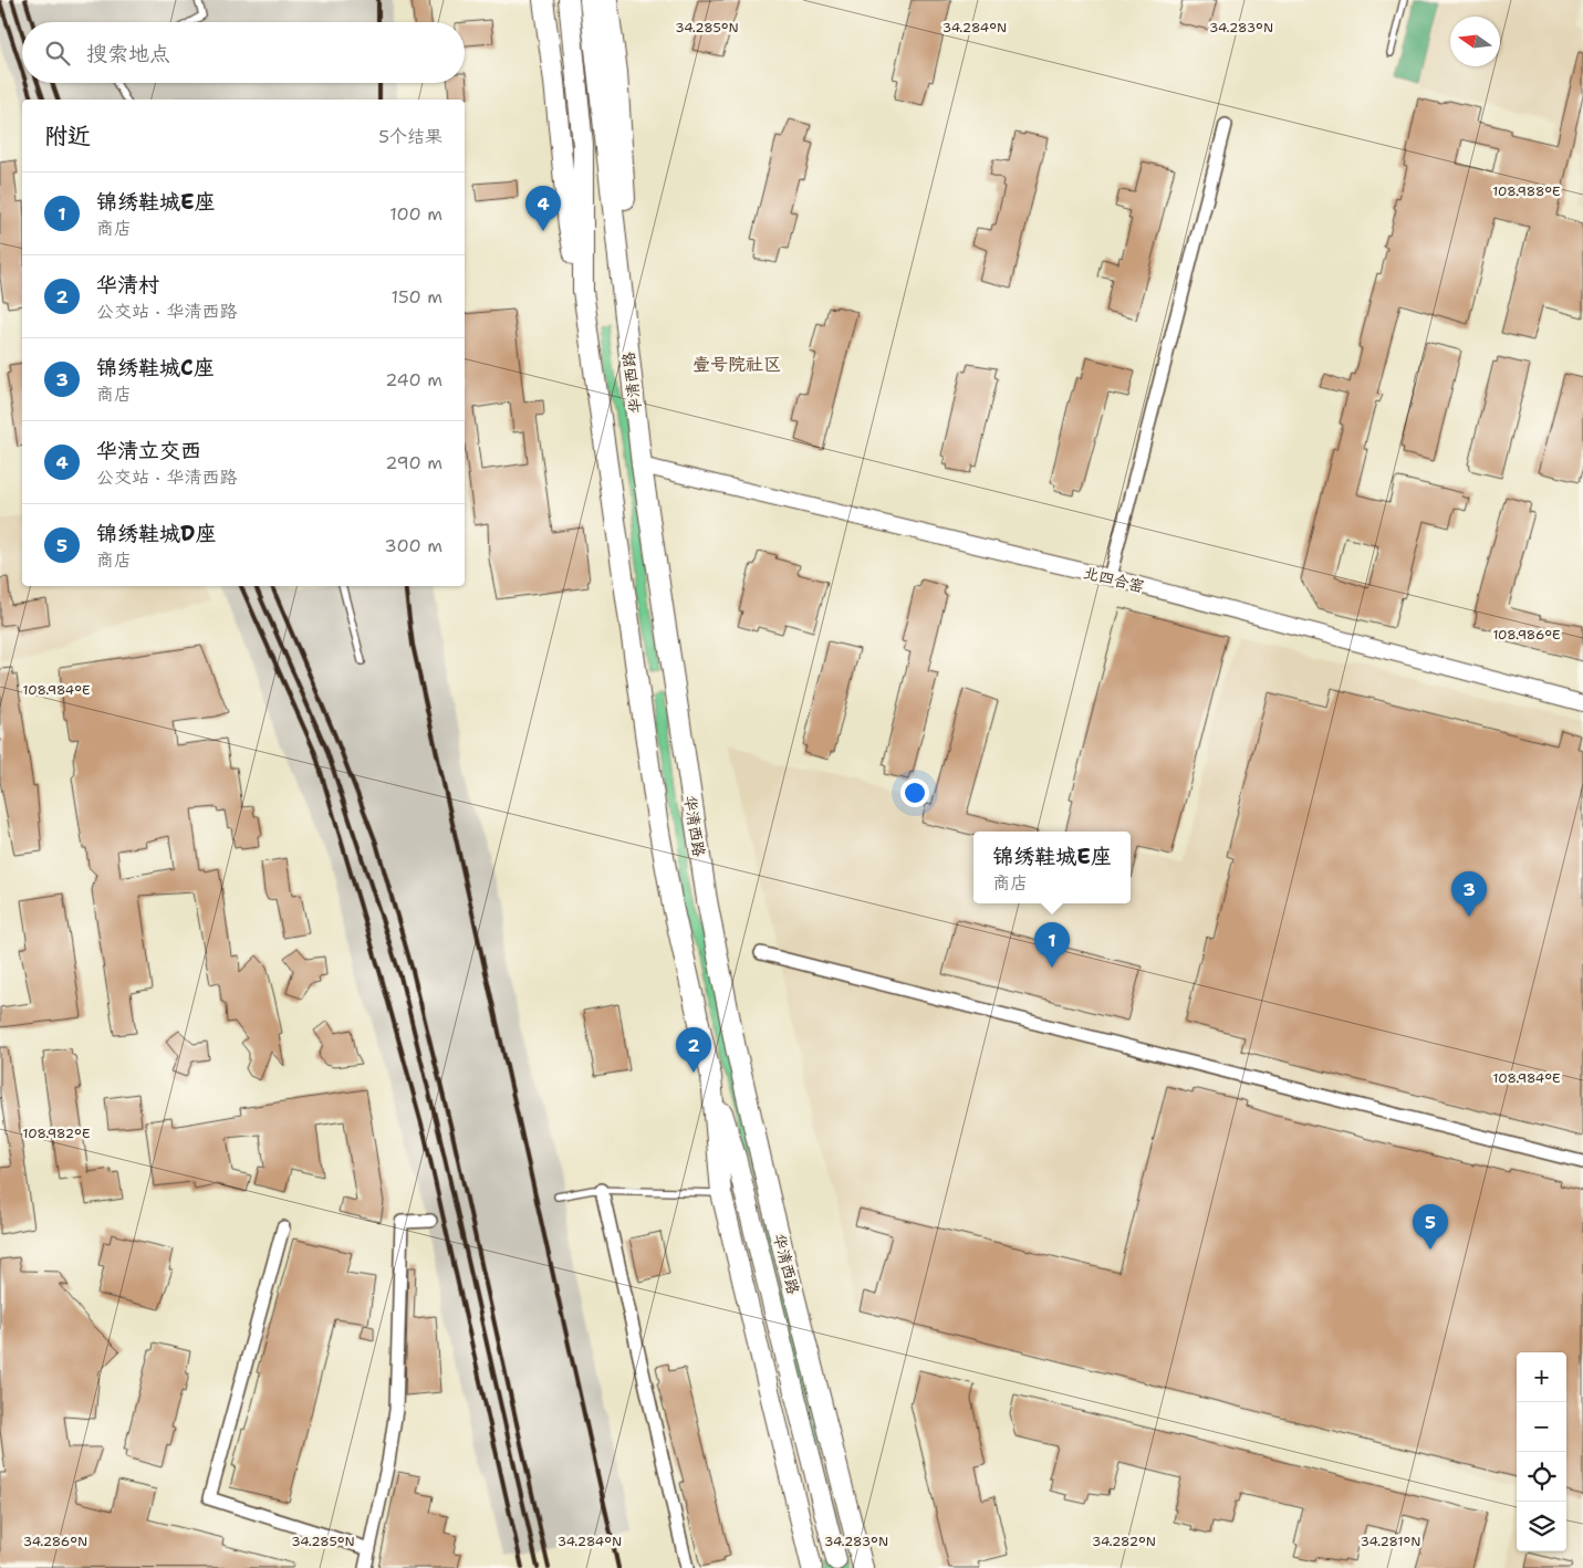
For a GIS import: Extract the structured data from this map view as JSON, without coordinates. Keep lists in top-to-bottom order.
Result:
{
  "streets": {
    "main road": ["华清西路"],
    "street": ["北四合窑"]
  },
  "crossings": [
    ["华清西路", "北四合窑"]
  ],
  "districts": ["壹号院社区"],
  "north": "left",
  "page": {
    "search": "搜索地点",
    "heading": ["附近", "5个结果"],
    "list": [
      {
        "mark": "1",
        "name": "锦绣鞋城E座",
        "note": "商店",
        "value": "100 m"
      },
      {
        "mark": "2",
        "name": "华清村",
        "note": "公交站 · 华清西路",
        "value": "150 m"
      },
      {
        "mark": "3",
        "name": "锦绣鞋城C座",
        "note": "商店",
        "value": "240 m"
      },
      {
        "mark": "4",
        "name": "华清立交西",
        "note": "公交站 · 华清西路",
        "value": "290 m"
      },
      {
        "mark": "5",
        "name": "锦绣鞋城D座",
        "note": "商店",
        "value": "300 m"
      }
    ],
    "pins": [
      "4",
      "3",
      "1",
      "2",
      "5"
    ],
    "popup": ["锦绣鞋城E座", "商店"],
    "map_buttons": ["+", "−"]
  },
  "coordinates": [
    "34.285°N",
    "34.284°N",
    "34.283°N",
    "108.988°E",
    "108.986°E",
    "108.984°E",
    "108.982°E",
    "34.286°N",
    "34.282°N",
    "34.281°N"
  ]
}
